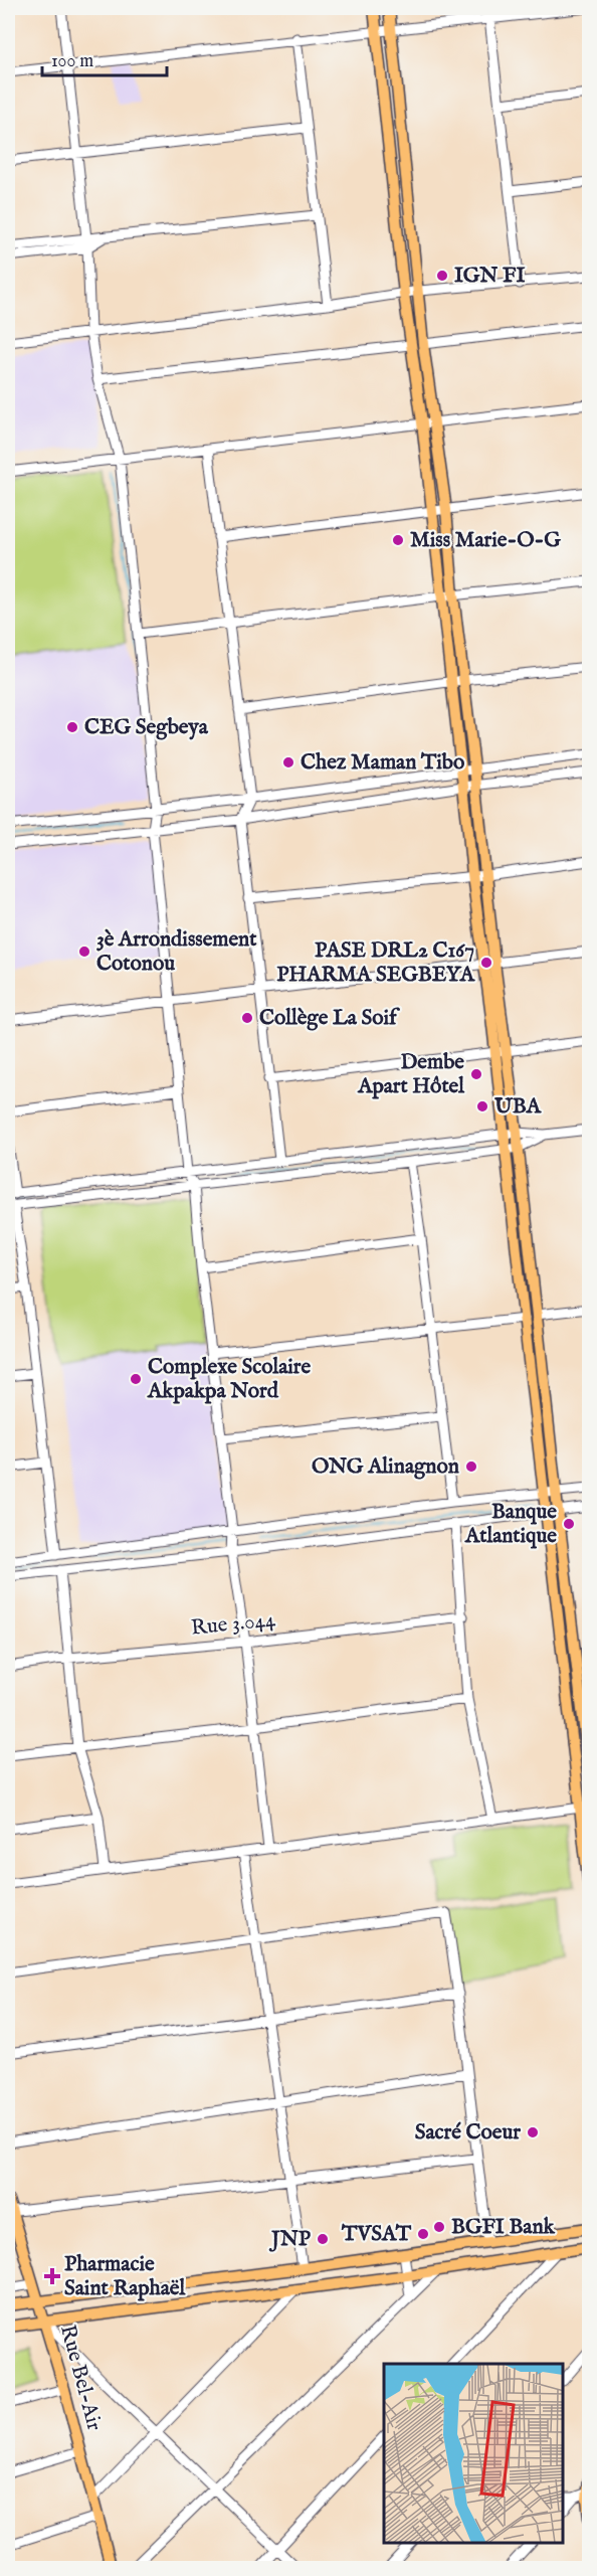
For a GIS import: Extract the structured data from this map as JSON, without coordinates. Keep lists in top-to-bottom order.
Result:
{
  "streets": {
    "main road": ["Rue Bel-Air"],
    "street": ["Rue 3.044"]
  },
  "places": {
    "other": [
      "IGN FI",
      "Miss Marie-O-G",
      "CEG Segbeya",
      "Chez Maman Tibo",
      "3è Arrondissement Cotonou",
      "PASE DRL2 C167 PHARMA SEGBEYA",
      "Collège La Soif",
      "Dembe Apart Hôtel",
      "UBA",
      "Complexe Scolaire Akpakpa Nord",
      "ONG Alinagnon",
      "Banque Atlantique",
      "Sacré Coeur",
      "BGFI Bank",
      "TVSAT",
      "JNP"
    ],
    "health": ["Pharmacie Saint Raphaël"]
  },
  "scale_bar": "100 m"
}
